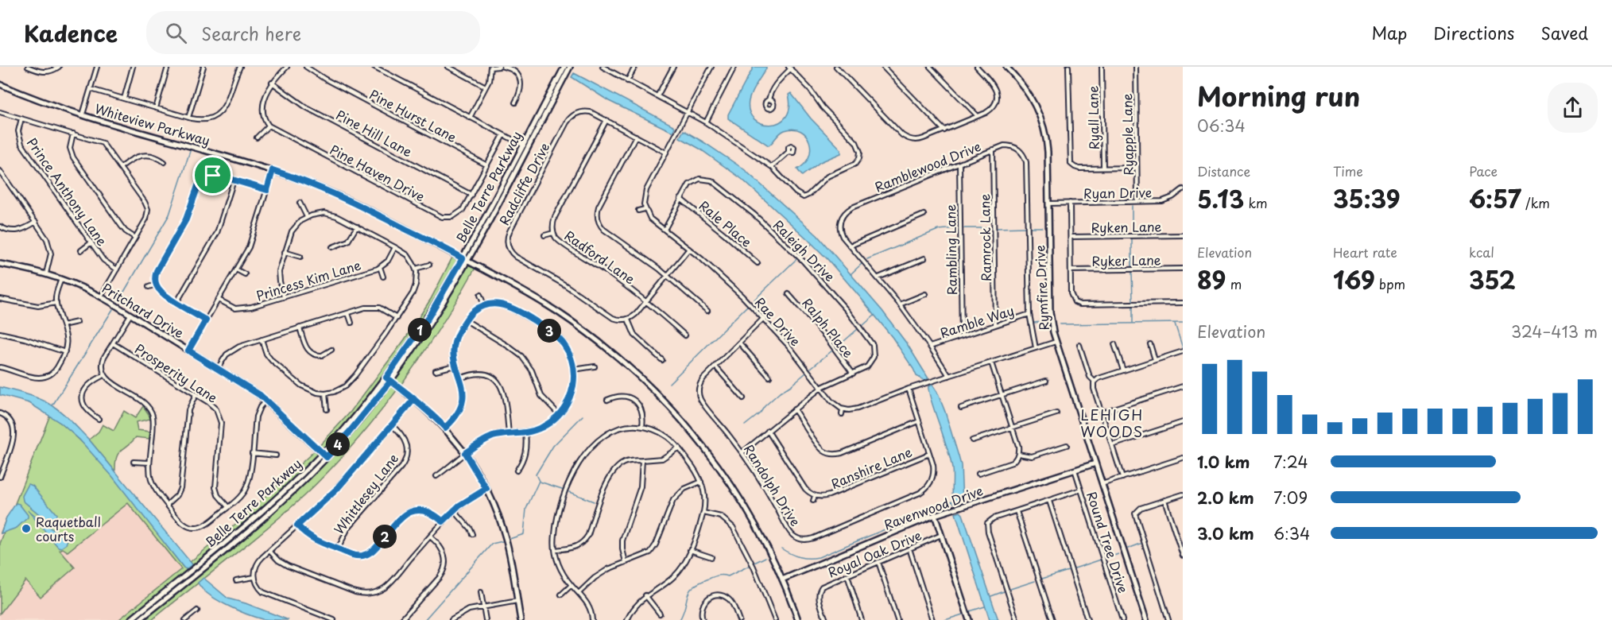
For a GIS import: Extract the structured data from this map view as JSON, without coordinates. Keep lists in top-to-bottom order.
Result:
{
  "streets": {
    "street": [
      "Pine Hurst Lane",
      "Ryall Lane",
      "Whiteview Parkway",
      "Pine Hill Lane",
      "Ryapple Lane",
      "Ramblewood Drive",
      "Pine Haven Drive",
      "Radcliffe Drive",
      "Belle Terre Parkway",
      "Prince Anthony Lane",
      "Ryan Drive",
      "Rale Place",
      "Ryken Lane",
      "Ramrock Lane",
      "Rambling Lane",
      "Raleigh Drive",
      "Radford Lane",
      "Ryker Lane",
      "Princess Kim Lane",
      "Rymfire Drive",
      "Pritchard Drive",
      "Rae Drive",
      "Ramble Way",
      "Ralph Place",
      "Prosperity Lane",
      "Ranshire Lane",
      "Randolph Drive",
      "Whittlesey Lane",
      "Ravenwood Drive",
      "Round Tree Drive",
      "Royal Oak Drive"
    ]
  },
  "crossings": [
    ["Pine Hurst Lane", "Pine Haven Drive"],
    ["Whiteview Parkway", "Belle Terre Parkway"],
    ["Whiteview Parkway", "Ravenwood Drive"],
    ["Pine Hill Lane", "Pine Haven Drive"],
    ["Ryapple Lane", "Ryan Drive"],
    ["Ramblewood Drive", "Ramrock Lane"],
    ["Ramblewood Drive", "Rambling Lane"],
    ["Ramblewood Drive", "Ramble Way"],
    ["Radcliffe Drive", "Radford Lane"],
    ["Belle Terre Parkway", "Pritchard Drive"],
    ["Ryan Drive", "Rymfire Drive"],
    ["Rale Place", "Raleigh Drive"],
    ["Ramrock Lane", "Ramble Way"],
    ["Rambling Lane", "Ramble Way"],
    ["Raleigh Drive", "Rae Drive"],
    ["Raleigh Drive", "Ralph Place"],
    ["Raleigh Drive", "Randolph Drive"],
    ["Rymfire Drive", "Ravenwood Drive"],
    ["Rae Drive", "Randolph Drive"],
    ["Ranshire Lane", "Randolph Drive"],
    ["Ravenwood Drive", "Round Tree Drive"]
  ],
  "districts": ["LEHIGH WOODS"],
  "places": ["Raquetball courts"],
  "page": {
    "header": "Kadence",
    "search": "Search here",
    "nav": ["Map", "Directions", "Saved"],
    "heading": ["Morning run", "06:34"],
    "stats": [
      ["Distance", "5.13 km"],
      ["Time", "35:39"],
      ["Pace", "6:57 /km"],
      ["Elevation", "89 m"],
      ["Heart rate", "169 bpm"],
      ["kcal", "352"]
    ],
    "chart": ["Elevation", "324–413 m"],
    "pins": [
      "1",
      "3",
      "4",
      "2"
    ],
    "list": [
      {
        "name": "1.0 km",
        "note": "7:24"
      },
      {
        "name": "2.0 km",
        "note": "7:09"
      },
      {
        "name": "3.0 km",
        "note": "6:34"
      }
    ]
  }
}
